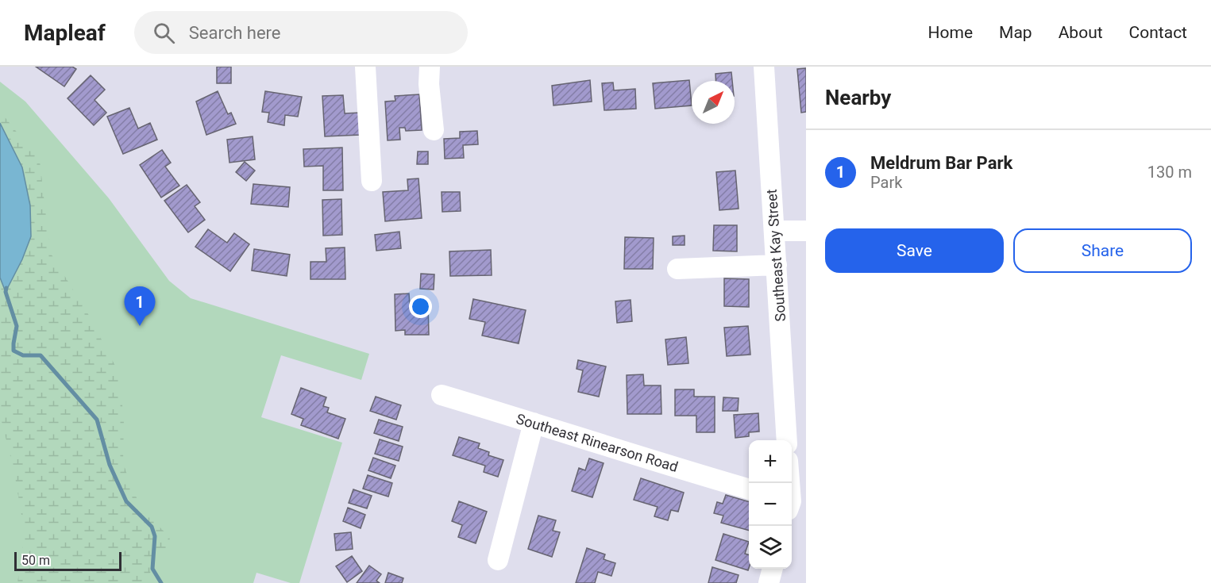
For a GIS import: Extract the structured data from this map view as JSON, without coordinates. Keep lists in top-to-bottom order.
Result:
{
  "streets": {
    "street": ["Southeast Kay Street", "Southeast Rinearson Road"]
  },
  "scale_bar": "50 m",
  "north": "top right",
  "page": {
    "header": "Mapleaf",
    "search": "Search here",
    "nav": [
      "Home",
      "Map",
      "About",
      "Contact"
    ],
    "heading": "Nearby",
    "list": [
      {
        "mark": "1",
        "name": "Meldrum Bar Park",
        "note": "Park",
        "value": "130 m"
      }
    ],
    "buttons": ["Save", "Share"],
    "pins": "1",
    "map_buttons": ["+", "−"],
    "scale": "50 m"
  }
}
